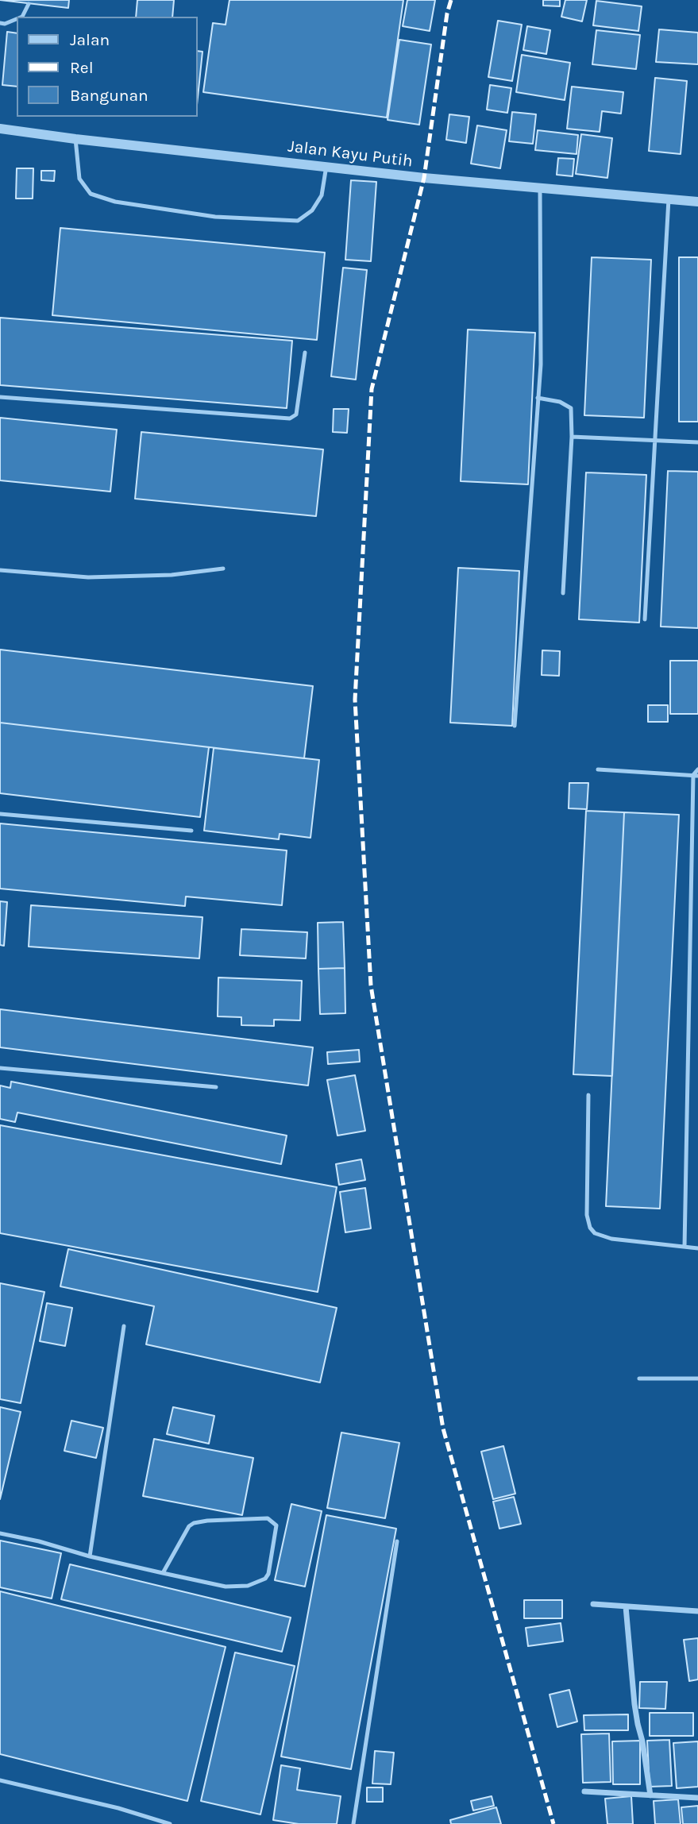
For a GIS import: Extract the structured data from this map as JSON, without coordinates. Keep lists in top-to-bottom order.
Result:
{
  "streets": {
    "street": ["Jalan Kayu Putih"]
  },
  "legend": ["Jalan", "Rel", "Bangunan"]
}
